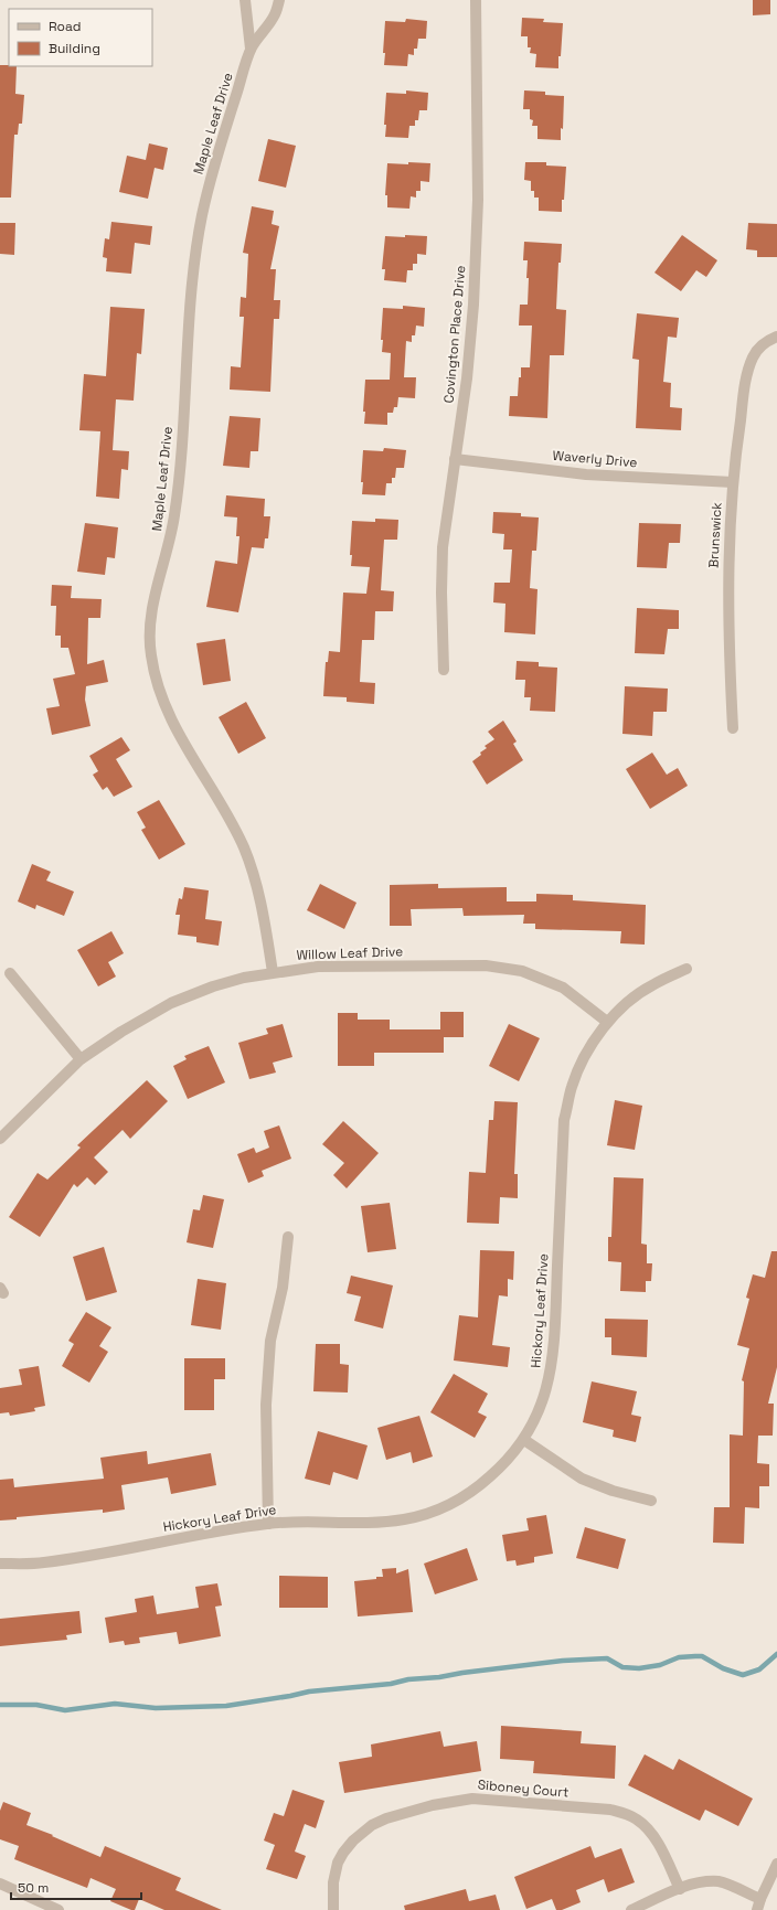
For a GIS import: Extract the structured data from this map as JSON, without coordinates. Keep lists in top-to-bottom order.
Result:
{
  "streets": {
    "street": [
      "Maple Leaf Drive",
      "Covington Place Drive",
      "Waverly Drive",
      "Brunswick",
      "Willow Leaf Drive",
      "Hickory Leaf Drive",
      "Siboney Court"
    ]
  },
  "crossings": [
    ["Maple Leaf Drive", "Willow Leaf Drive"],
    ["Covington Place Drive", "Waverly Drive"],
    ["Waverly Drive", "Brunswick"],
    ["Willow Leaf Drive", "Hickory Leaf Drive"]
  ],
  "legend": ["Road", "Building"],
  "scale_bar": "50 m"
}
